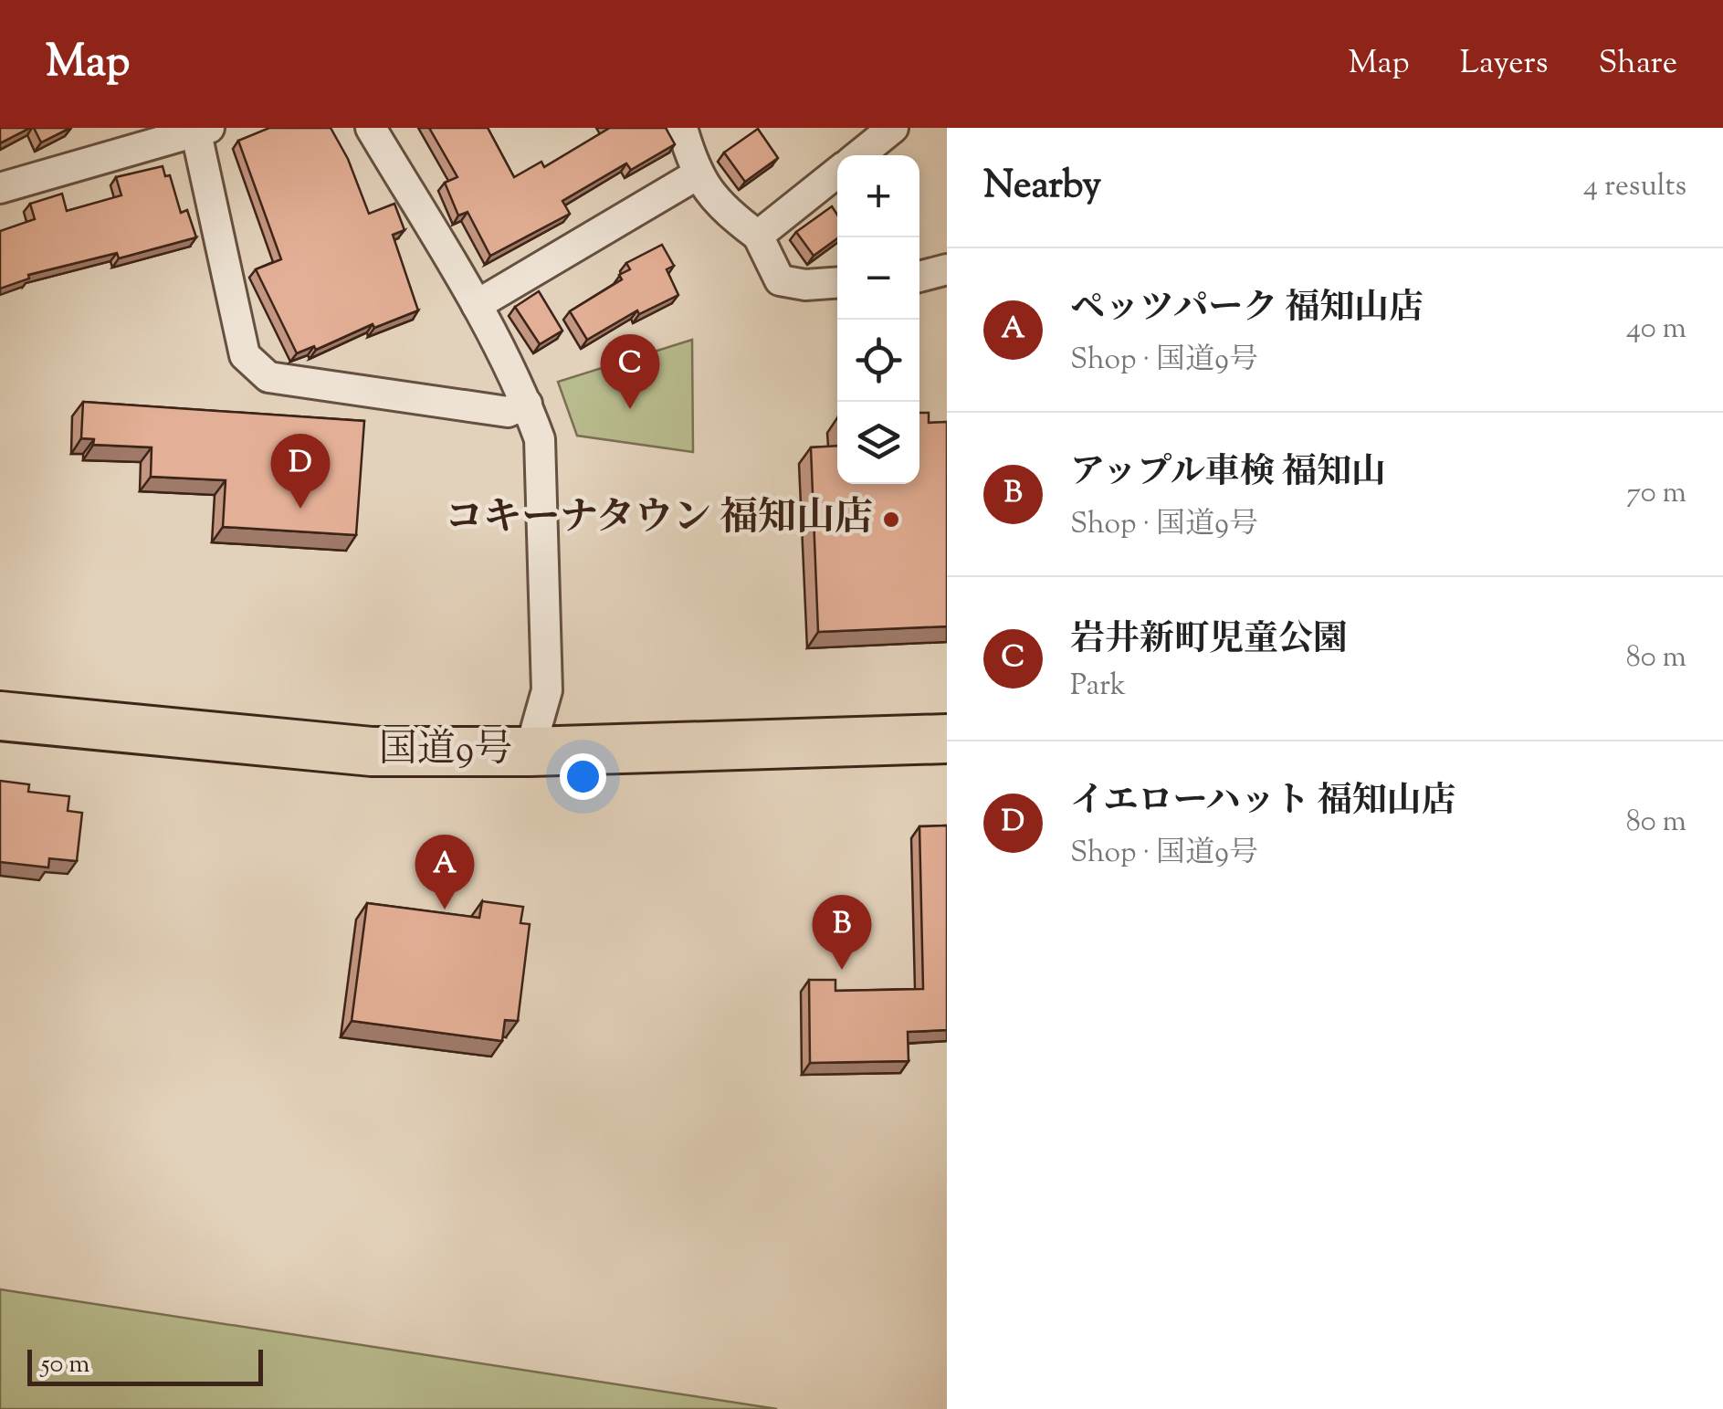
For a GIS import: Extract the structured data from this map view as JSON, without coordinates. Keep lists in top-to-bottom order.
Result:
{
  "streets": {
    "highway": ["国道9号"]
  },
  "places": ["コキーナタウン 福知山店"],
  "scale_bar": "50 m",
  "page": {
    "header": "Map",
    "nav": ["Map", "Layers", "Share"],
    "heading": ["Nearby", "4 results"],
    "map_buttons": ["+", "−"],
    "list": [
      {
        "mark": "A",
        "name": "ペッツパーク 福知山店",
        "note": "Shop · 国道9号",
        "value": "40 m"
      },
      {
        "mark": "B",
        "name": "アップル車検 福知山",
        "note": "Shop · 国道9号",
        "value": "70 m"
      },
      {
        "mark": "C",
        "name": "岩井新町児童公園",
        "note": "Park",
        "value": "80 m"
      },
      {
        "mark": "D",
        "name": "イエローハット 福知山店",
        "note": "Shop · 国道9号",
        "value": "80 m"
      }
    ],
    "pins": [
      "C",
      "D",
      "A",
      "B"
    ],
    "scale": "50 m"
  }
}
